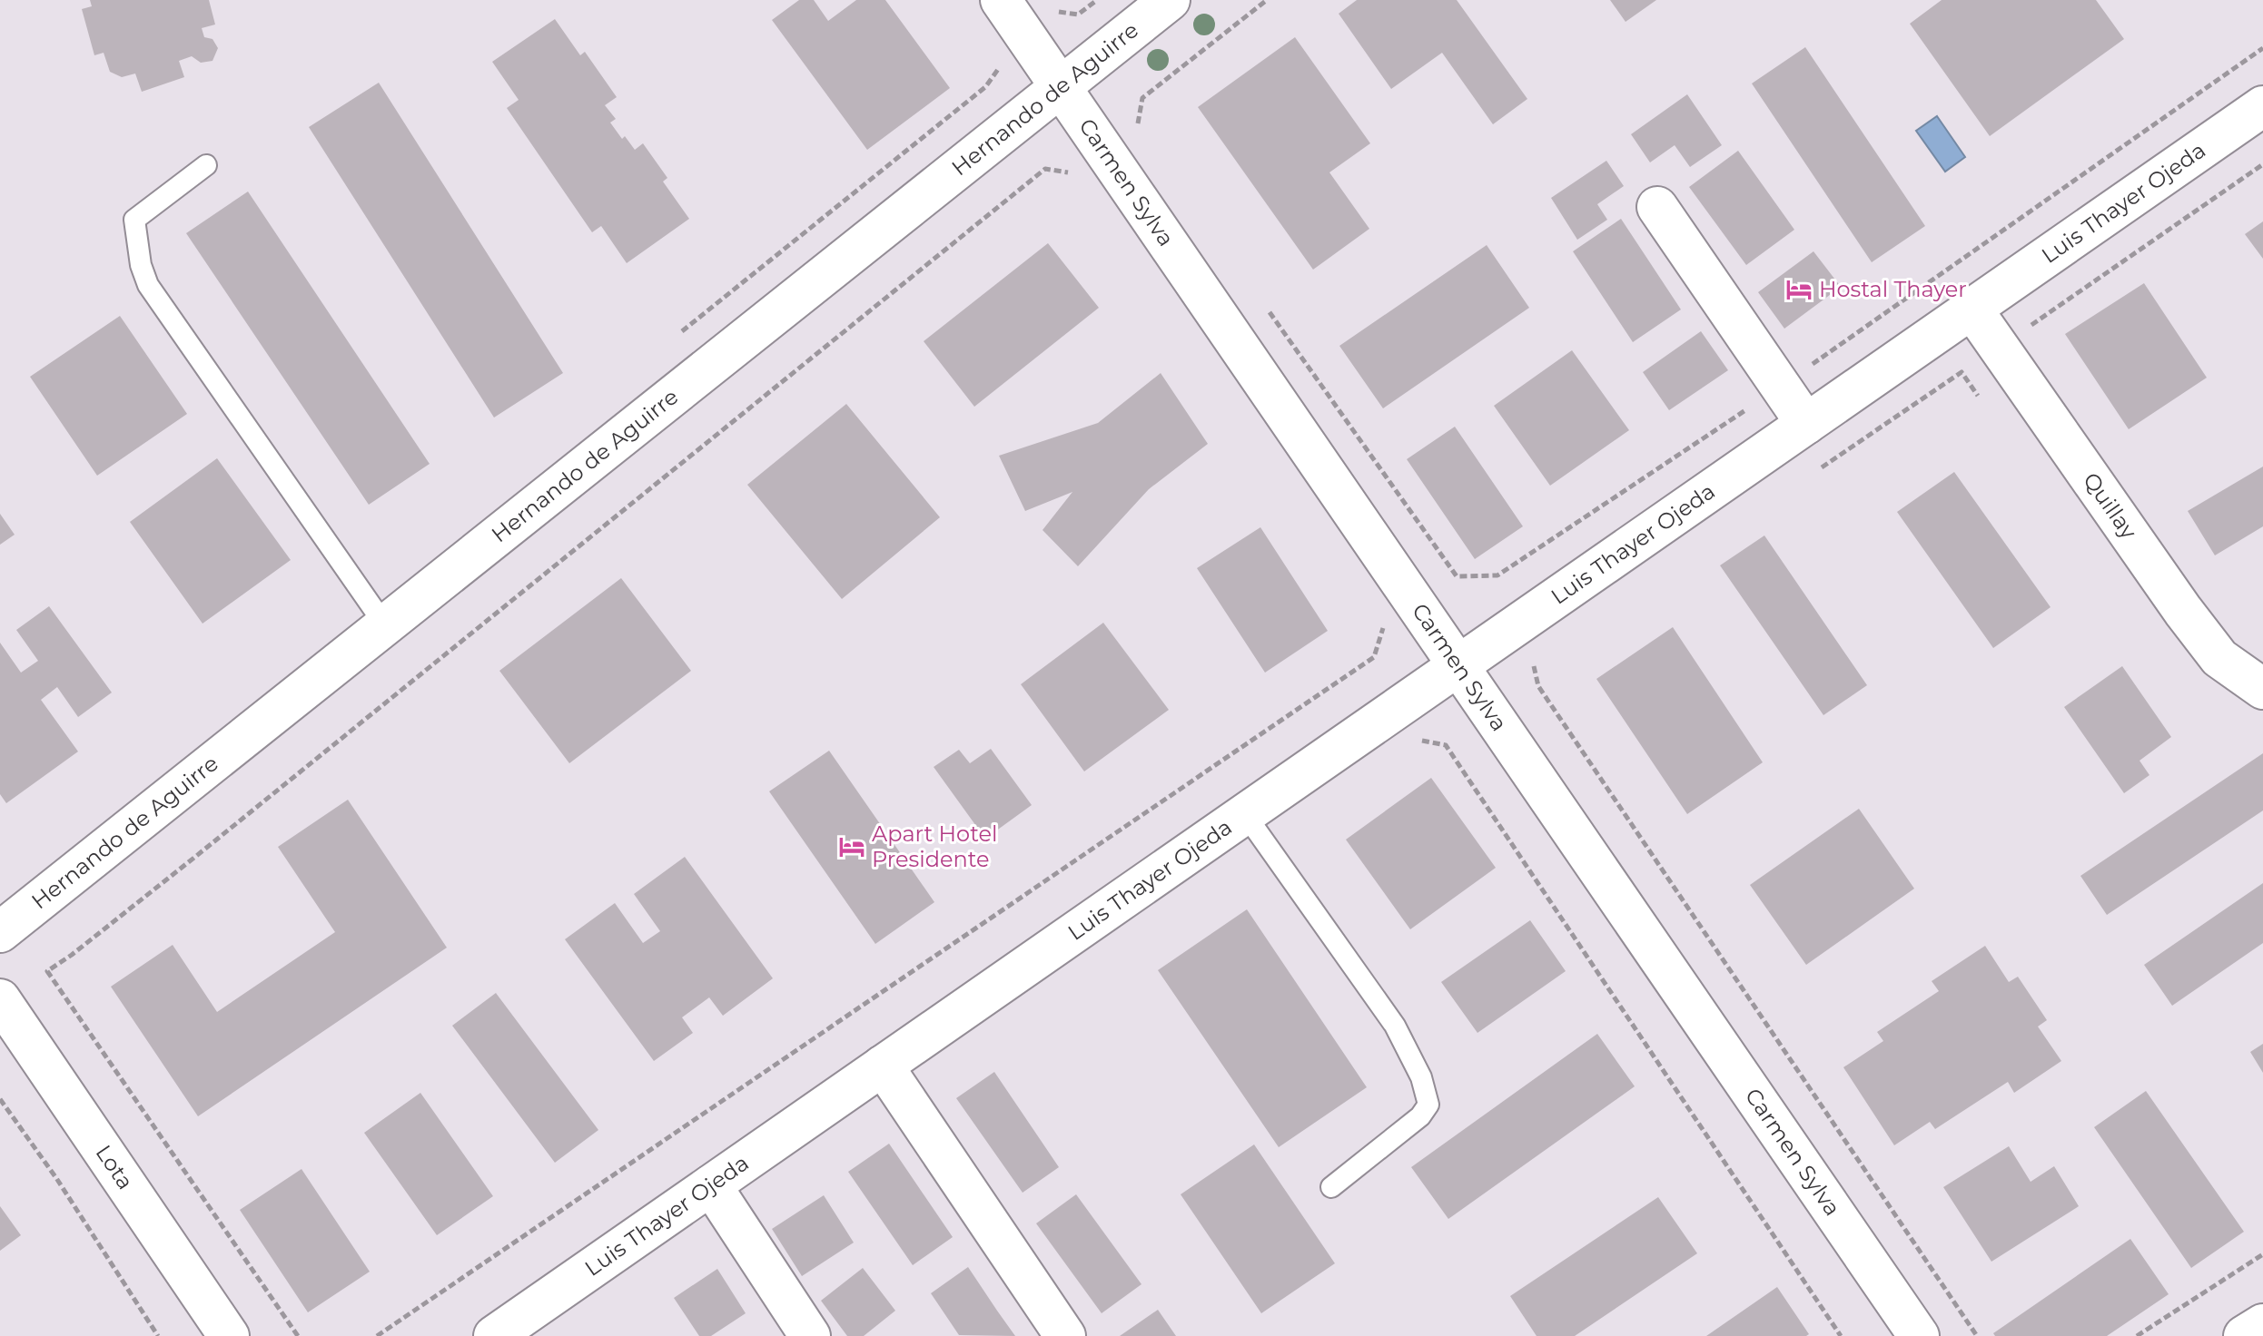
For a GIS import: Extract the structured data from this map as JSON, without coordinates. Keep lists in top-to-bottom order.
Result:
{
  "streets": {
    "street": [
      "Hernando de Aguirre",
      "Carmen Sylva",
      "Luis Thayer Ojeda",
      "Quillay",
      "Lota"
    ]
  },
  "crossings": [
    ["Hernando de Aguirre", "Carmen Sylva"],
    ["Carmen Sylva", "Luis Thayer Ojeda"],
    ["Luis Thayer Ojeda", "Quillay"]
  ],
  "places": {
    "hotel": ["Hostal Thayer", "Apart Hotel Presidente"]
  }
}
